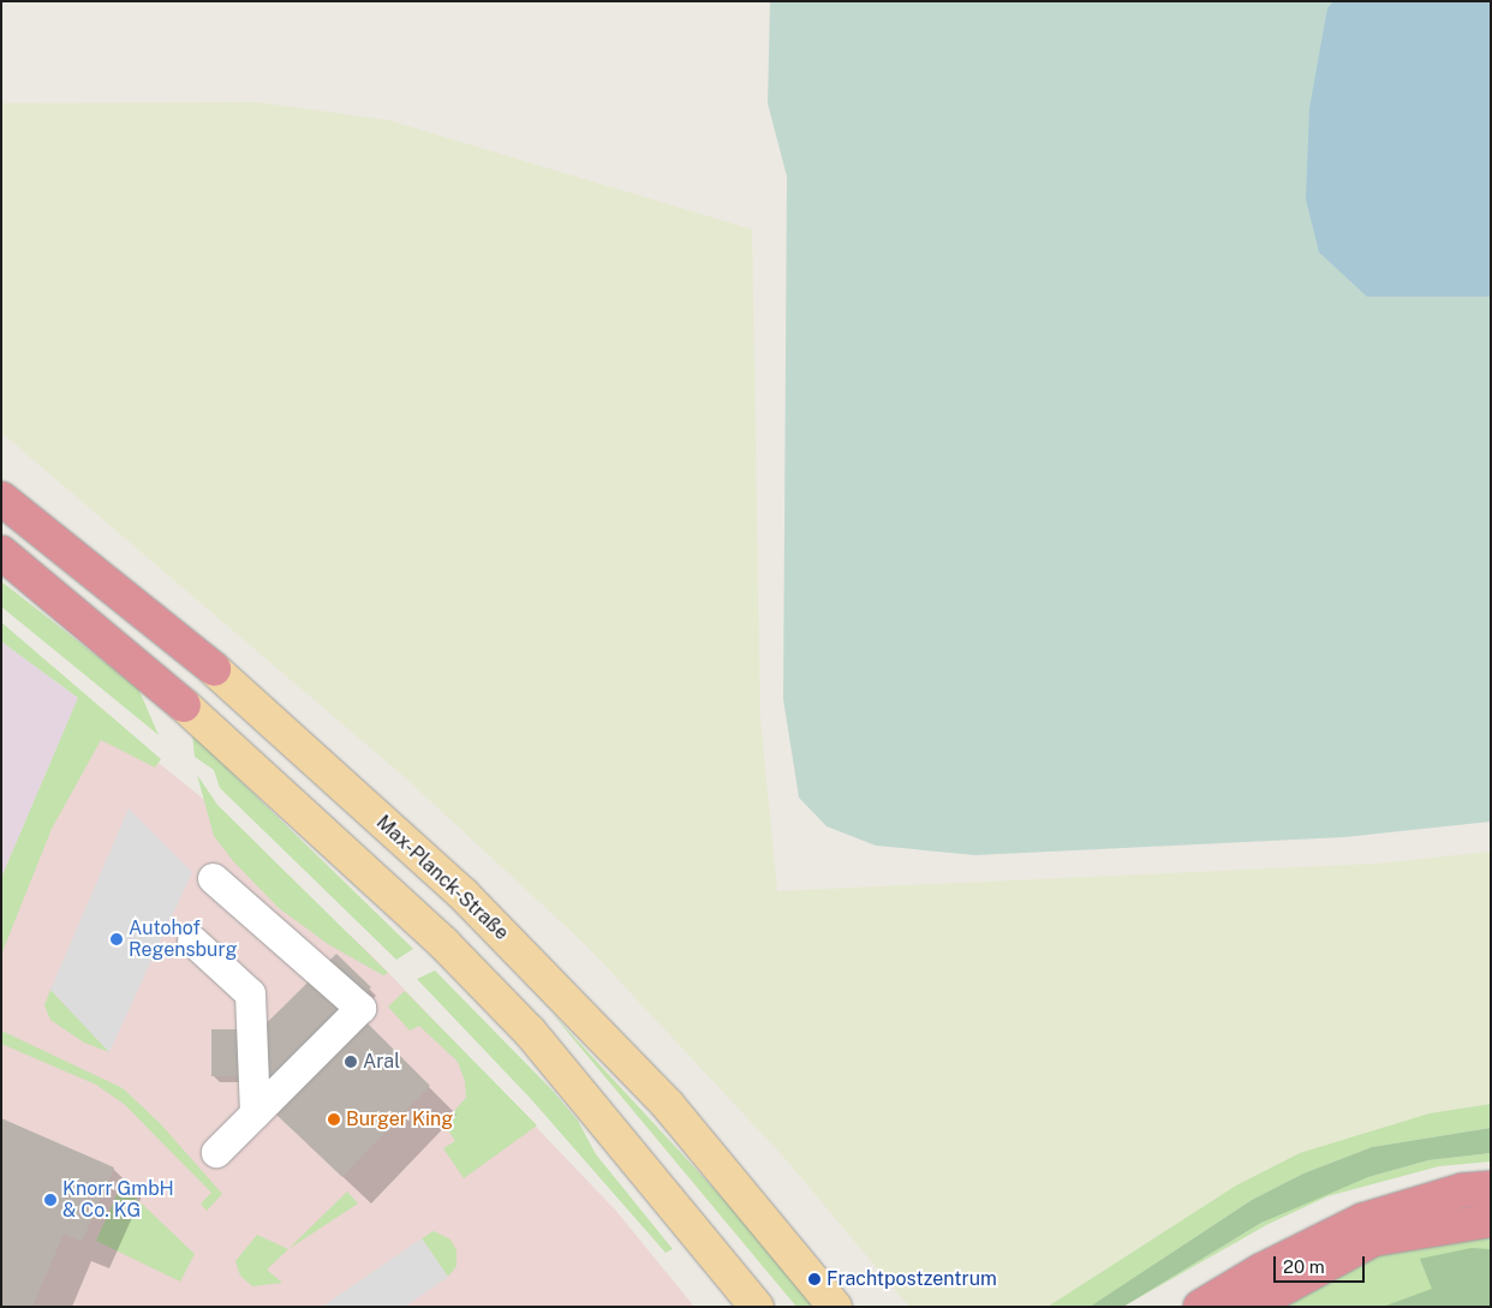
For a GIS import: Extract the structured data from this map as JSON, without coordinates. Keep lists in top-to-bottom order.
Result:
{
  "streets": {
    "highway": ["Max-Planck-Straße"]
  },
  "places": [
    "Autohof Regensburg",
    "Aral",
    "Burger King",
    "Knorr GmbH & Co. KG",
    "Frachtpostzentrum"
  ],
  "scale_bar": "20 m"
}
